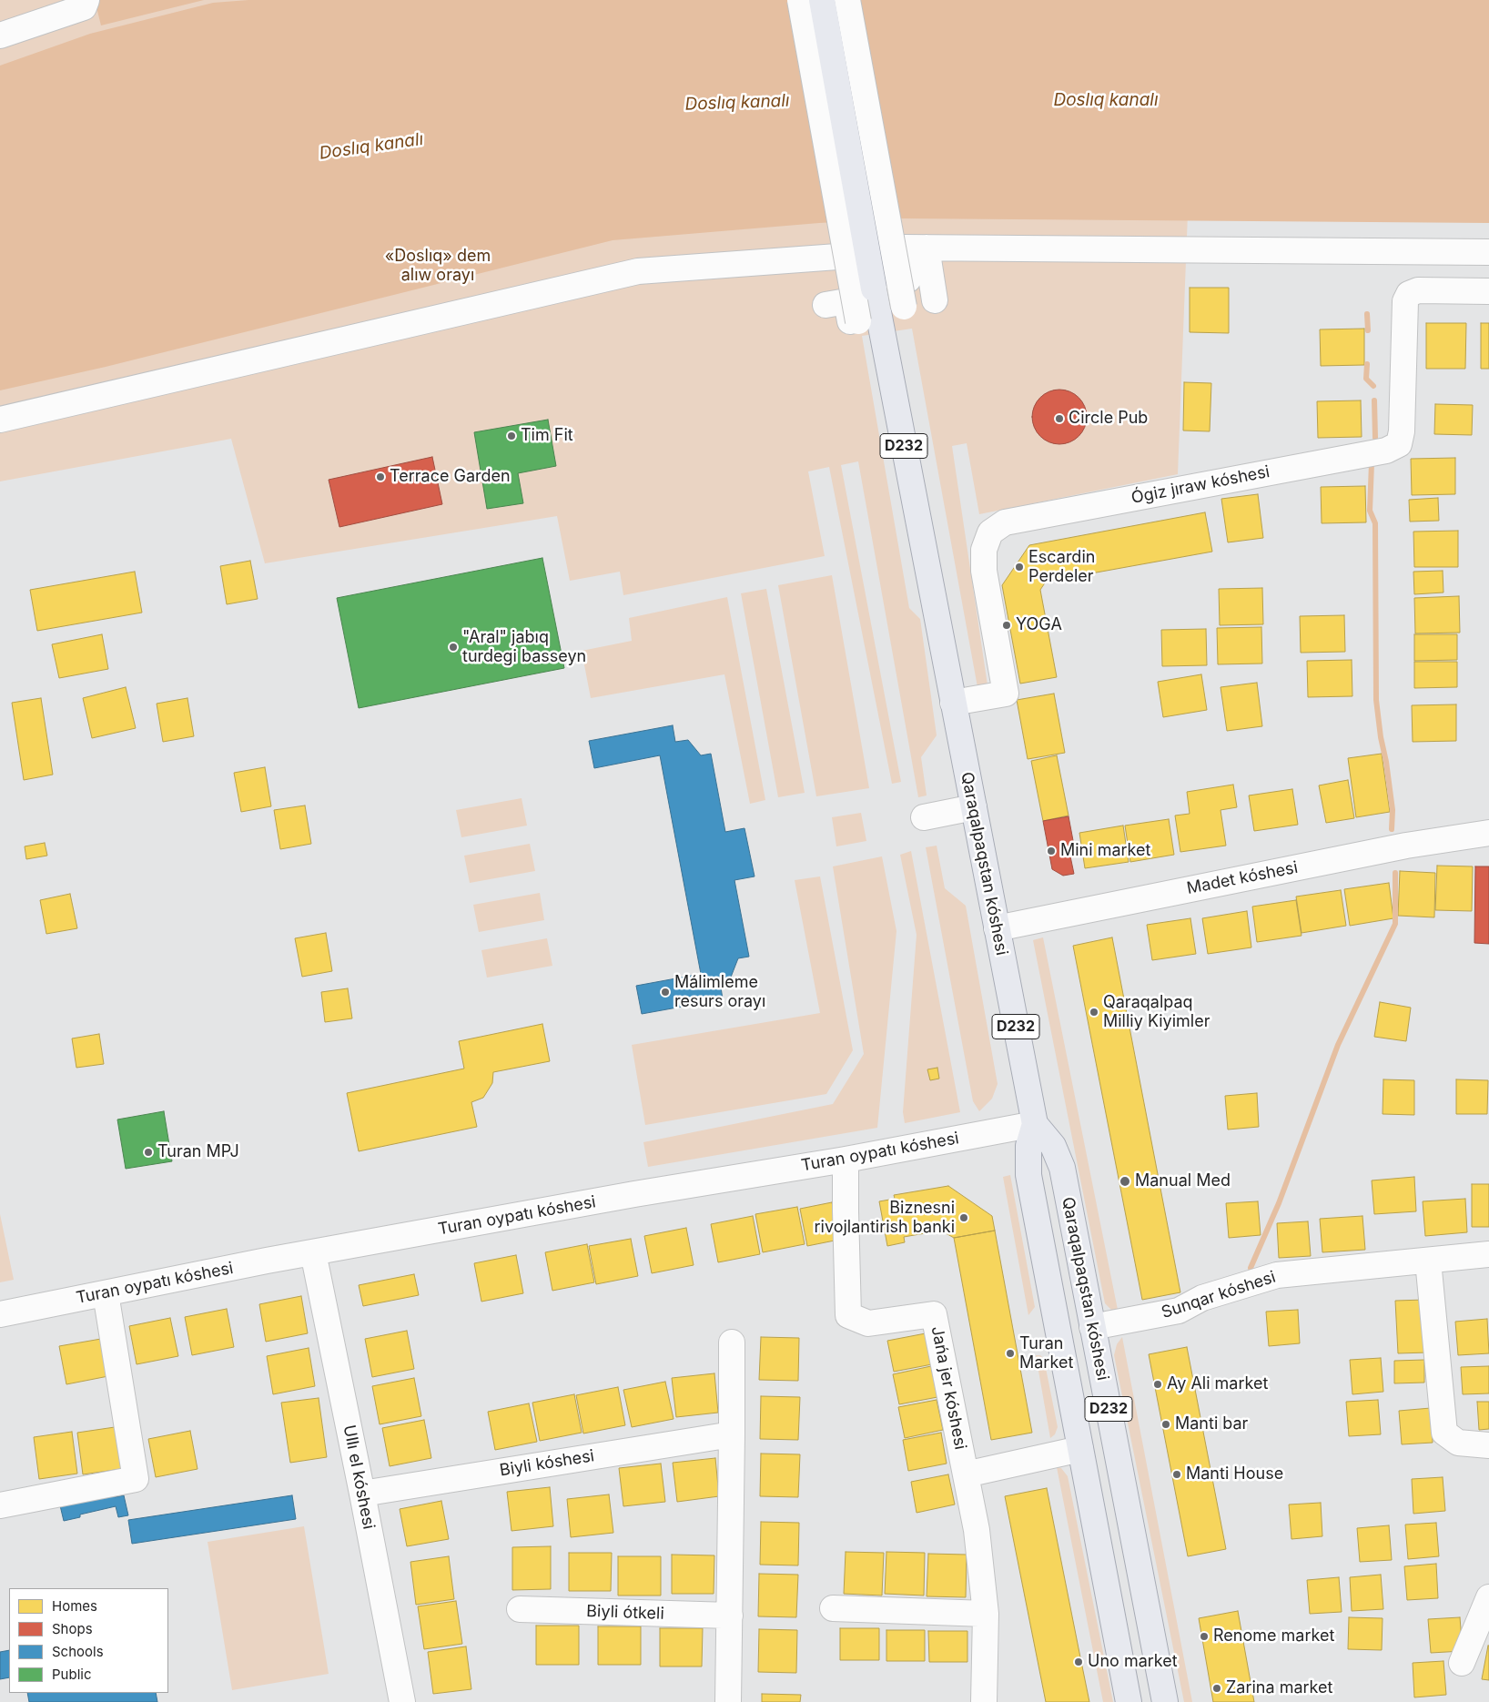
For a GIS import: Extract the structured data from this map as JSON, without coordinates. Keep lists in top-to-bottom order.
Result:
{
  "streets": {
    "main road": ["D232", "Qaraqalpaqstan kóshesi"],
    "street": [
      "Ógiz jıraw kóshesi",
      "Madet kóshesi",
      "Turan oypatı kóshesi",
      "Sunqar kóshesi",
      "Jańa jer kóshesi",
      "Biyli kóshesi",
      "Ullı el kóshesi",
      "Biyli ótkeli"
    ]
  },
  "crossings": [
    ["Ógiz jıraw kóshesi", "Qaraqalpaqstan kóshesi"],
    ["Qaraqalpaqstan kóshesi", "Madet kóshesi"],
    ["Qaraqalpaqstan kóshesi", "Turan oypatı kóshesi"],
    ["Qaraqalpaqstan kóshesi", "Sunqar kóshesi"],
    ["Turan oypatı kóshesi", "Jańa jer kóshesi"],
    ["Turan oypatı kóshesi", "Ullı el kóshesi"],
    ["Biyli kóshesi", "Ullı el kóshesi"]
  ],
  "water": ["Doslıq kanalı"],
  "parks": ["«Doslıq» dem alıw orayı"],
  "places": [
    "Circle Pub",
    "Tim Fit",
    "Terrace Garden",
    "Escardin Perdeler",
    "YOGA",
    "\"Aral\" jabıq turdegi basseyn",
    "Mini market",
    "Málimleme resurs orayı",
    "Qaraqalpaq Milliy Kiyimler",
    "Turan MPJ",
    "Manual Med",
    "Biznesni rivojlantirish banki",
    "Turan Market",
    "Ay Ali market",
    "Manti bar",
    "Manti House",
    "Renome market",
    "Uno market",
    "Zarina market"
  ],
  "legend": [
    "Homes",
    "Shops",
    "Schools",
    "Public"
  ]
}
